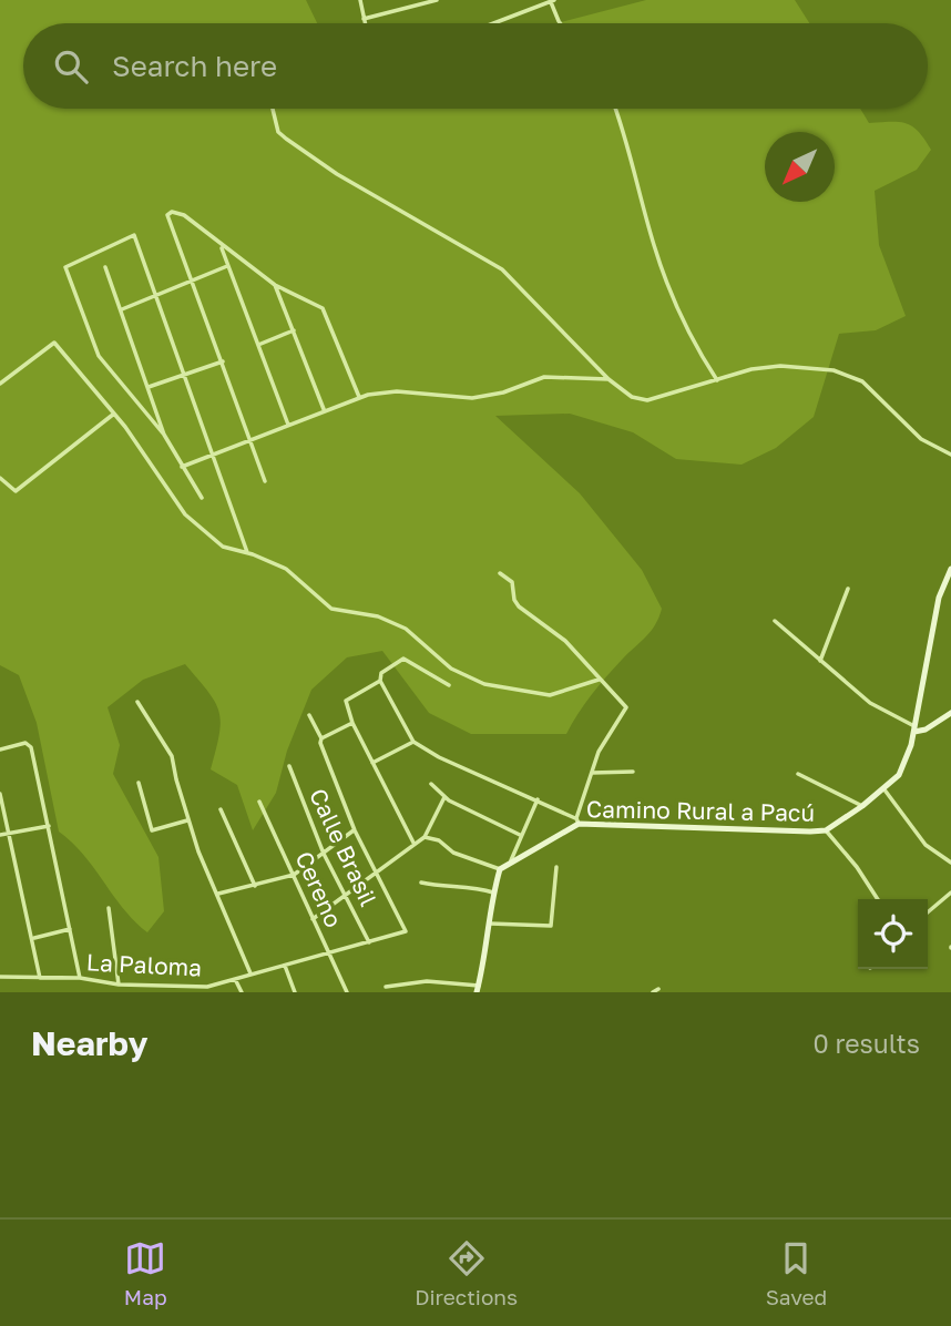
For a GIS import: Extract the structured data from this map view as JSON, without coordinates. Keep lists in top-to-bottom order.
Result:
{
  "streets": {
    "street": [
      "Camino Rural a Pacú",
      "Calle Brasil",
      "Cereno",
      "La Paloma"
    ]
  },
  "crossings": [
    ["Calle Brasil", "La Paloma"],
    ["Cereno", "La Paloma"]
  ],
  "north": "bottom left",
  "page": {
    "search": "Search here",
    "heading": ["Nearby", "0 results"],
    "nav": ["Map", "Directions", "Saved"]
  }
}
